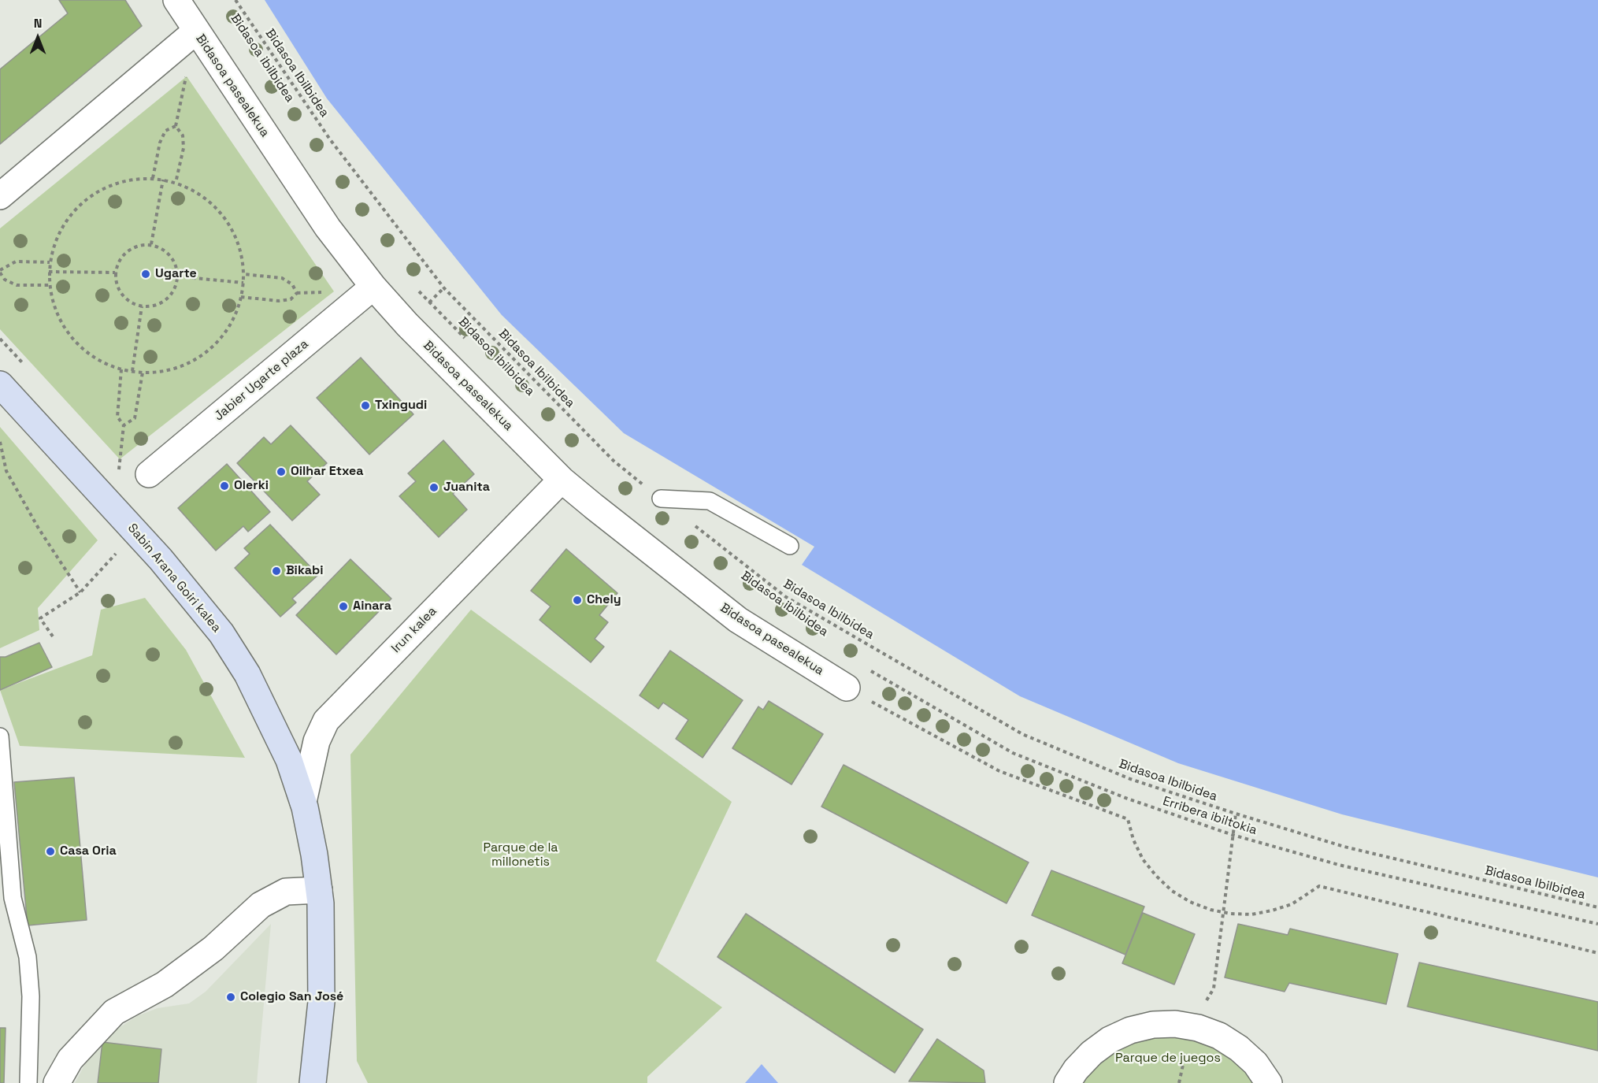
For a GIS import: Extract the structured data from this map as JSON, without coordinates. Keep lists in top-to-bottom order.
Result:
{
  "streets": {
    "street": [
      "Bidasoa pasealekua",
      "Jabier Ugarte plaza",
      "Sabin Arana Goiri kalea",
      "Irun kalea"
    ],
    "path": ["Bidasoa ibilbidea", "Bidasoa Ibilbidea", "Erribera ibiltokia"]
  },
  "crossings": [
    ["Bidasoa pasealekua", "Jabier Ugarte plaza"],
    ["Bidasoa pasealekua", "Irun kalea"],
    ["Sabin Arana Goiri kalea", "Irun kalea"]
  ],
  "parks": ["Parque de la millonetis", "Parque de juegos"],
  "places": [
    "Ugarte",
    "Txingudi",
    "Oilhar Etxea",
    "Olerki",
    "Juanita",
    "Bikabi",
    "Chely",
    "Ainara",
    "Casa Oria",
    "Colegio San José"
  ],
  "north": "top"
}
